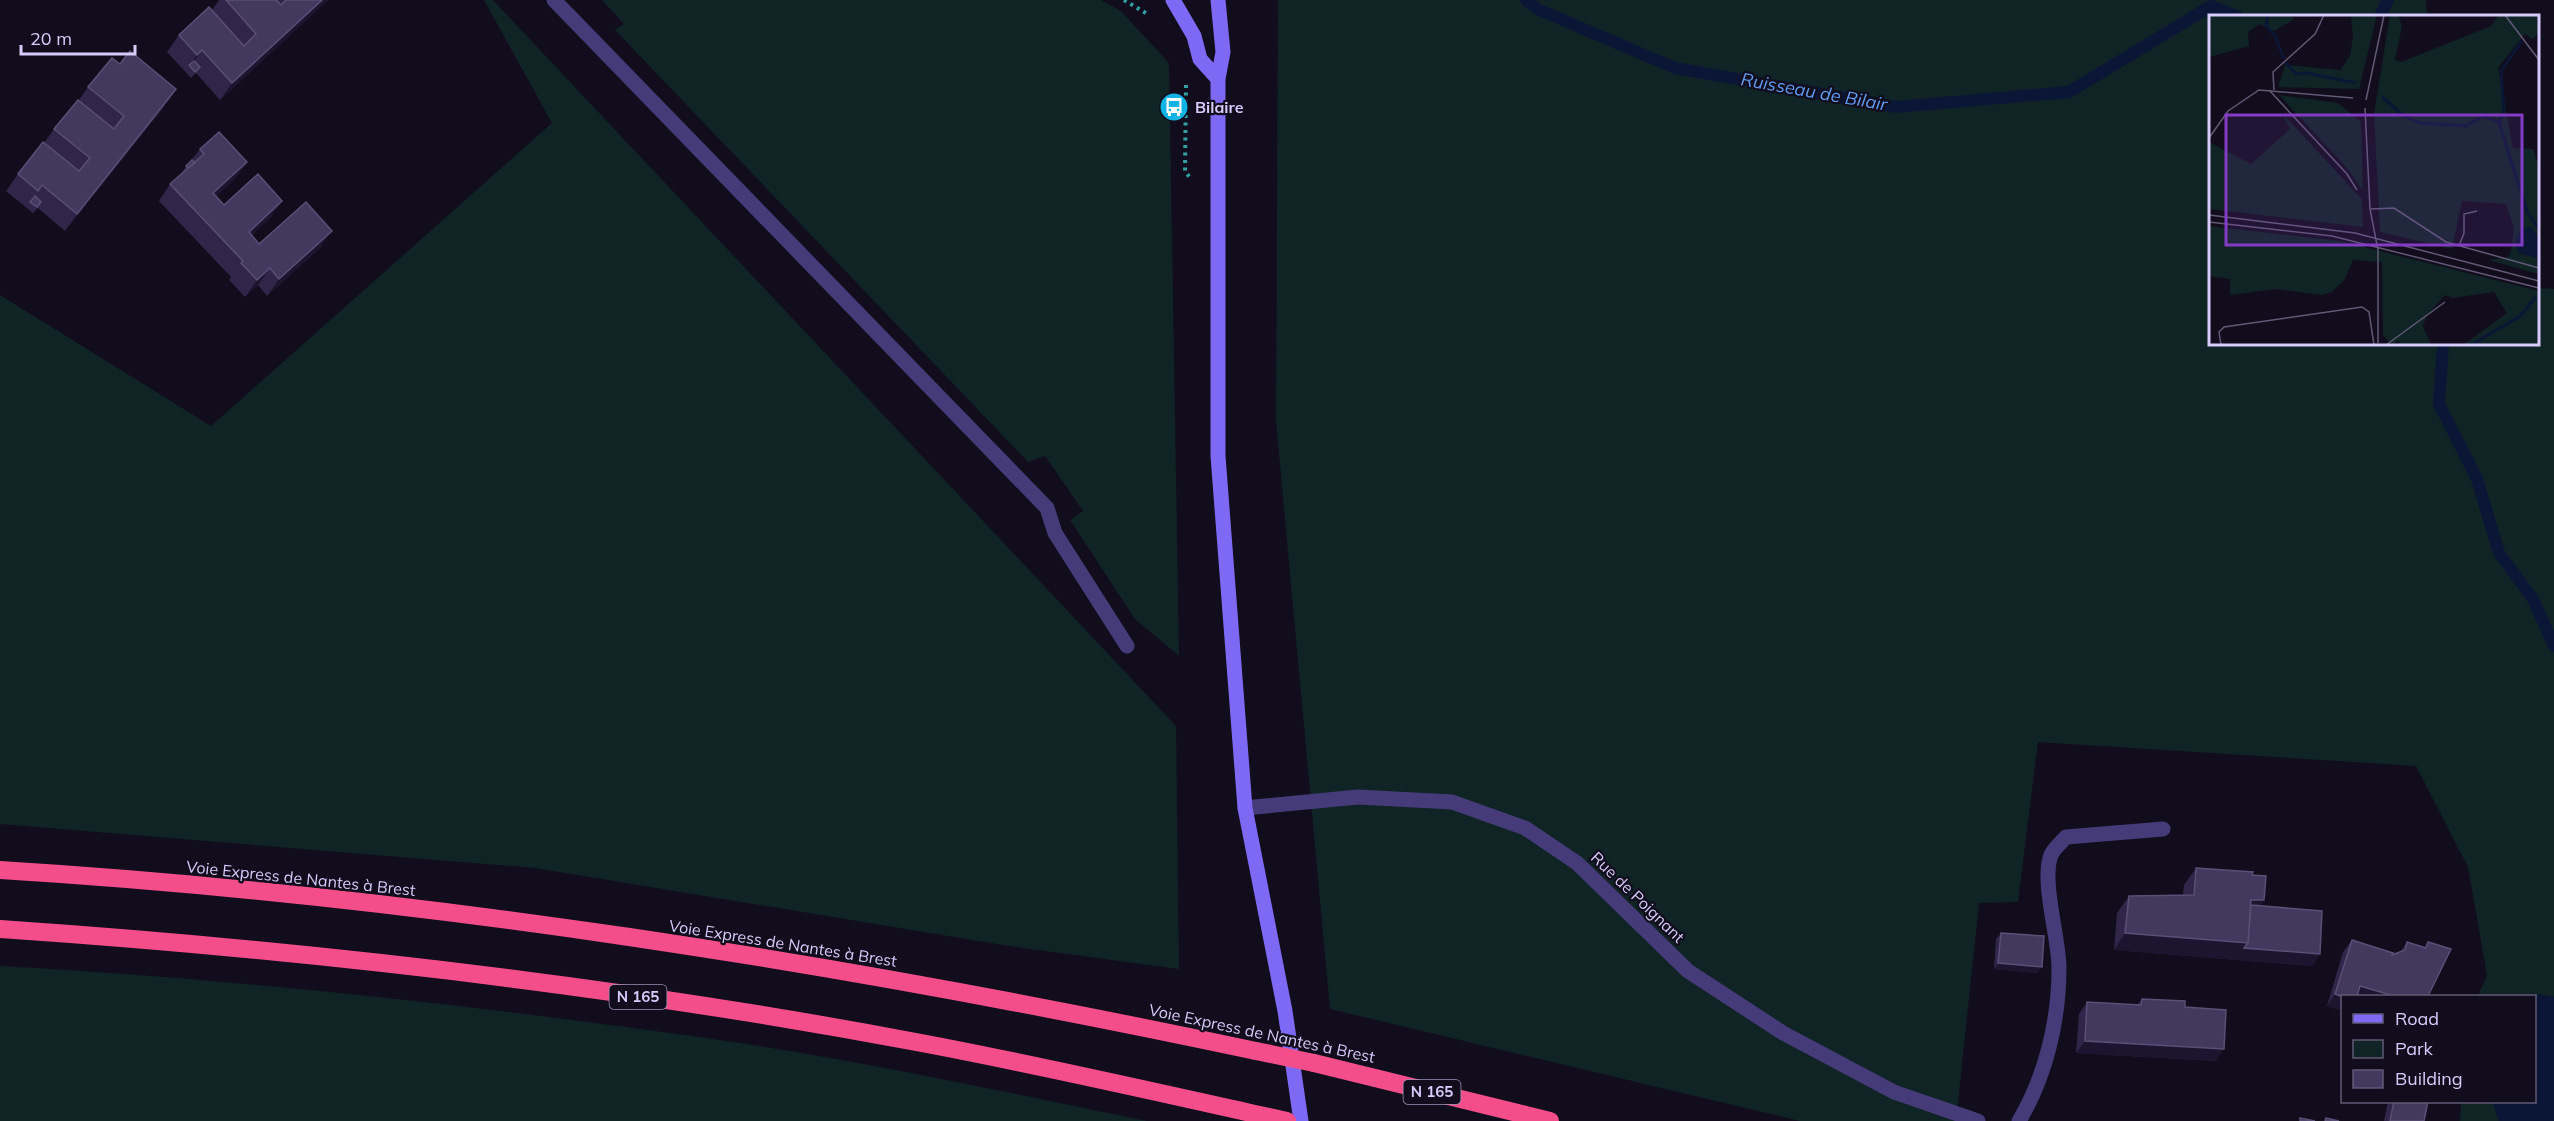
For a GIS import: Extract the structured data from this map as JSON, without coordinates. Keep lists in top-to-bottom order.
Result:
{
  "streets": {
    "highway": ["Voie Express de Nantes à Brest", "N 165"],
    "street": ["Rue de Poignant"]
  },
  "water": ["Ruisseau de Bilair"],
  "places": {
    "bus stop": ["Bilaire"]
  },
  "legend": ["Road", "Park", "Building"],
  "scale_bar": "20 m"
}
